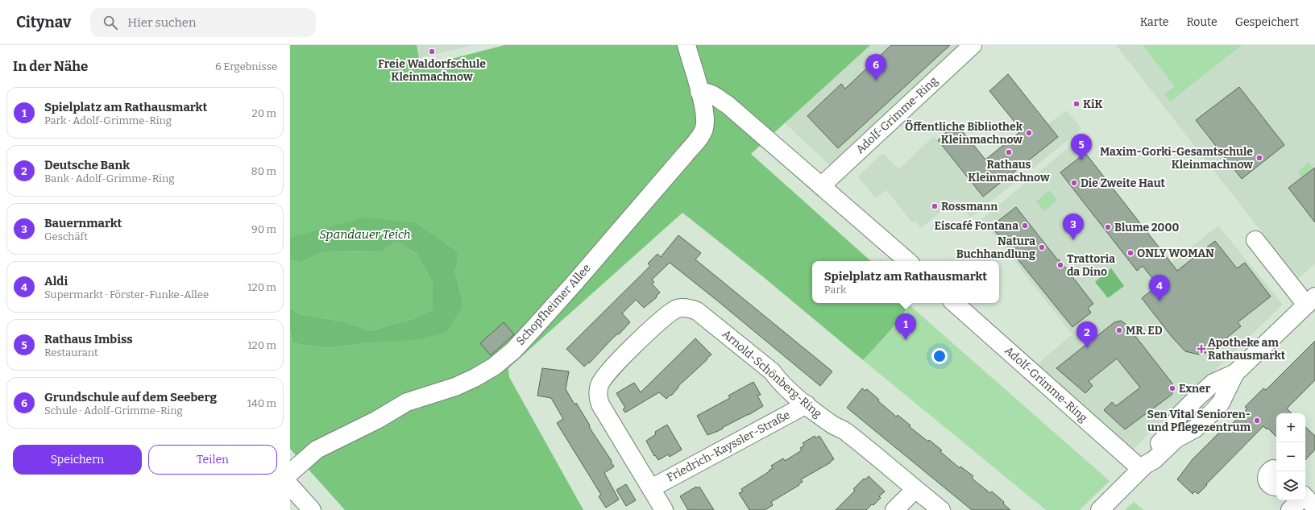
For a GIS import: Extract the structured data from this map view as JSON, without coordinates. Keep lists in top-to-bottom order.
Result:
{
  "streets": {
    "street": [
      "Adolf-Grimme-Ring",
      "Schopfheimer Allee",
      "Arnold-Schönberg-Ring",
      "Friedrich-Kayssler-Straße"
    ]
  },
  "crossings": [
    ["Arnold-Schönberg-Ring", "Friedrich-Kayssler-Straße"]
  ],
  "water": ["Spandauer Teich"],
  "places": {
    "other": [
      "Freie Waldorfschule Kleinmachnow",
      "KiK",
      "Öffentliche Bibliothek Kleinmachnow",
      "Rathaus Kleinmachnow",
      "Maxim-Gorki-Gesamtschule Kleinmachnow",
      "Die Zweite Haut",
      "Rossmann",
      "Eiscafé Fontana",
      "Blume 2000",
      "Natura Buchhandlung",
      "ONLY WOMAN",
      "Trattoria da Dino",
      "MR. ED",
      "Exner",
      "Sen Vital Senioren- und Pflegezentrum"
    ],
    "health": ["Apotheke am Rathausmarkt"]
  },
  "page": {
    "header": "Citynav",
    "search": "Hier suchen",
    "nav": ["Karte", "Route", "Gespeichert"],
    "heading": ["In der Nähe", "6 Ergebnisse"],
    "pins": [
      "6",
      "5",
      "3",
      "4",
      "1",
      "2"
    ],
    "list": [
      {
        "mark": "1",
        "name": "Spielplatz am Rathausmarkt",
        "note": "Park · Adolf-Grimme-Ring",
        "value": "20 m"
      },
      {
        "mark": "2",
        "name": "Deutsche Bank",
        "note": "Bank · Adolf-Grimme-Ring",
        "value": "80 m"
      },
      {
        "mark": "3",
        "name": "Bauernmarkt",
        "note": "Geschäft",
        "value": "90 m"
      },
      {
        "mark": "4",
        "name": "Aldi",
        "note": "Supermarkt · Förster-Funke-Allee",
        "value": "120 m"
      },
      {
        "mark": "5",
        "name": "Rathaus Imbiss",
        "note": "Restaurant",
        "value": "120 m"
      },
      {
        "mark": "6",
        "name": "Grundschule auf dem Seeberg",
        "note": "Schule · Adolf-Grimme-Ring",
        "value": "140 m"
      }
    ],
    "popup": ["Spielplatz am Rathausmarkt", "Park"],
    "map_buttons": ["+", "−"],
    "buttons": ["Speichern", "Teilen"]
  }
}
